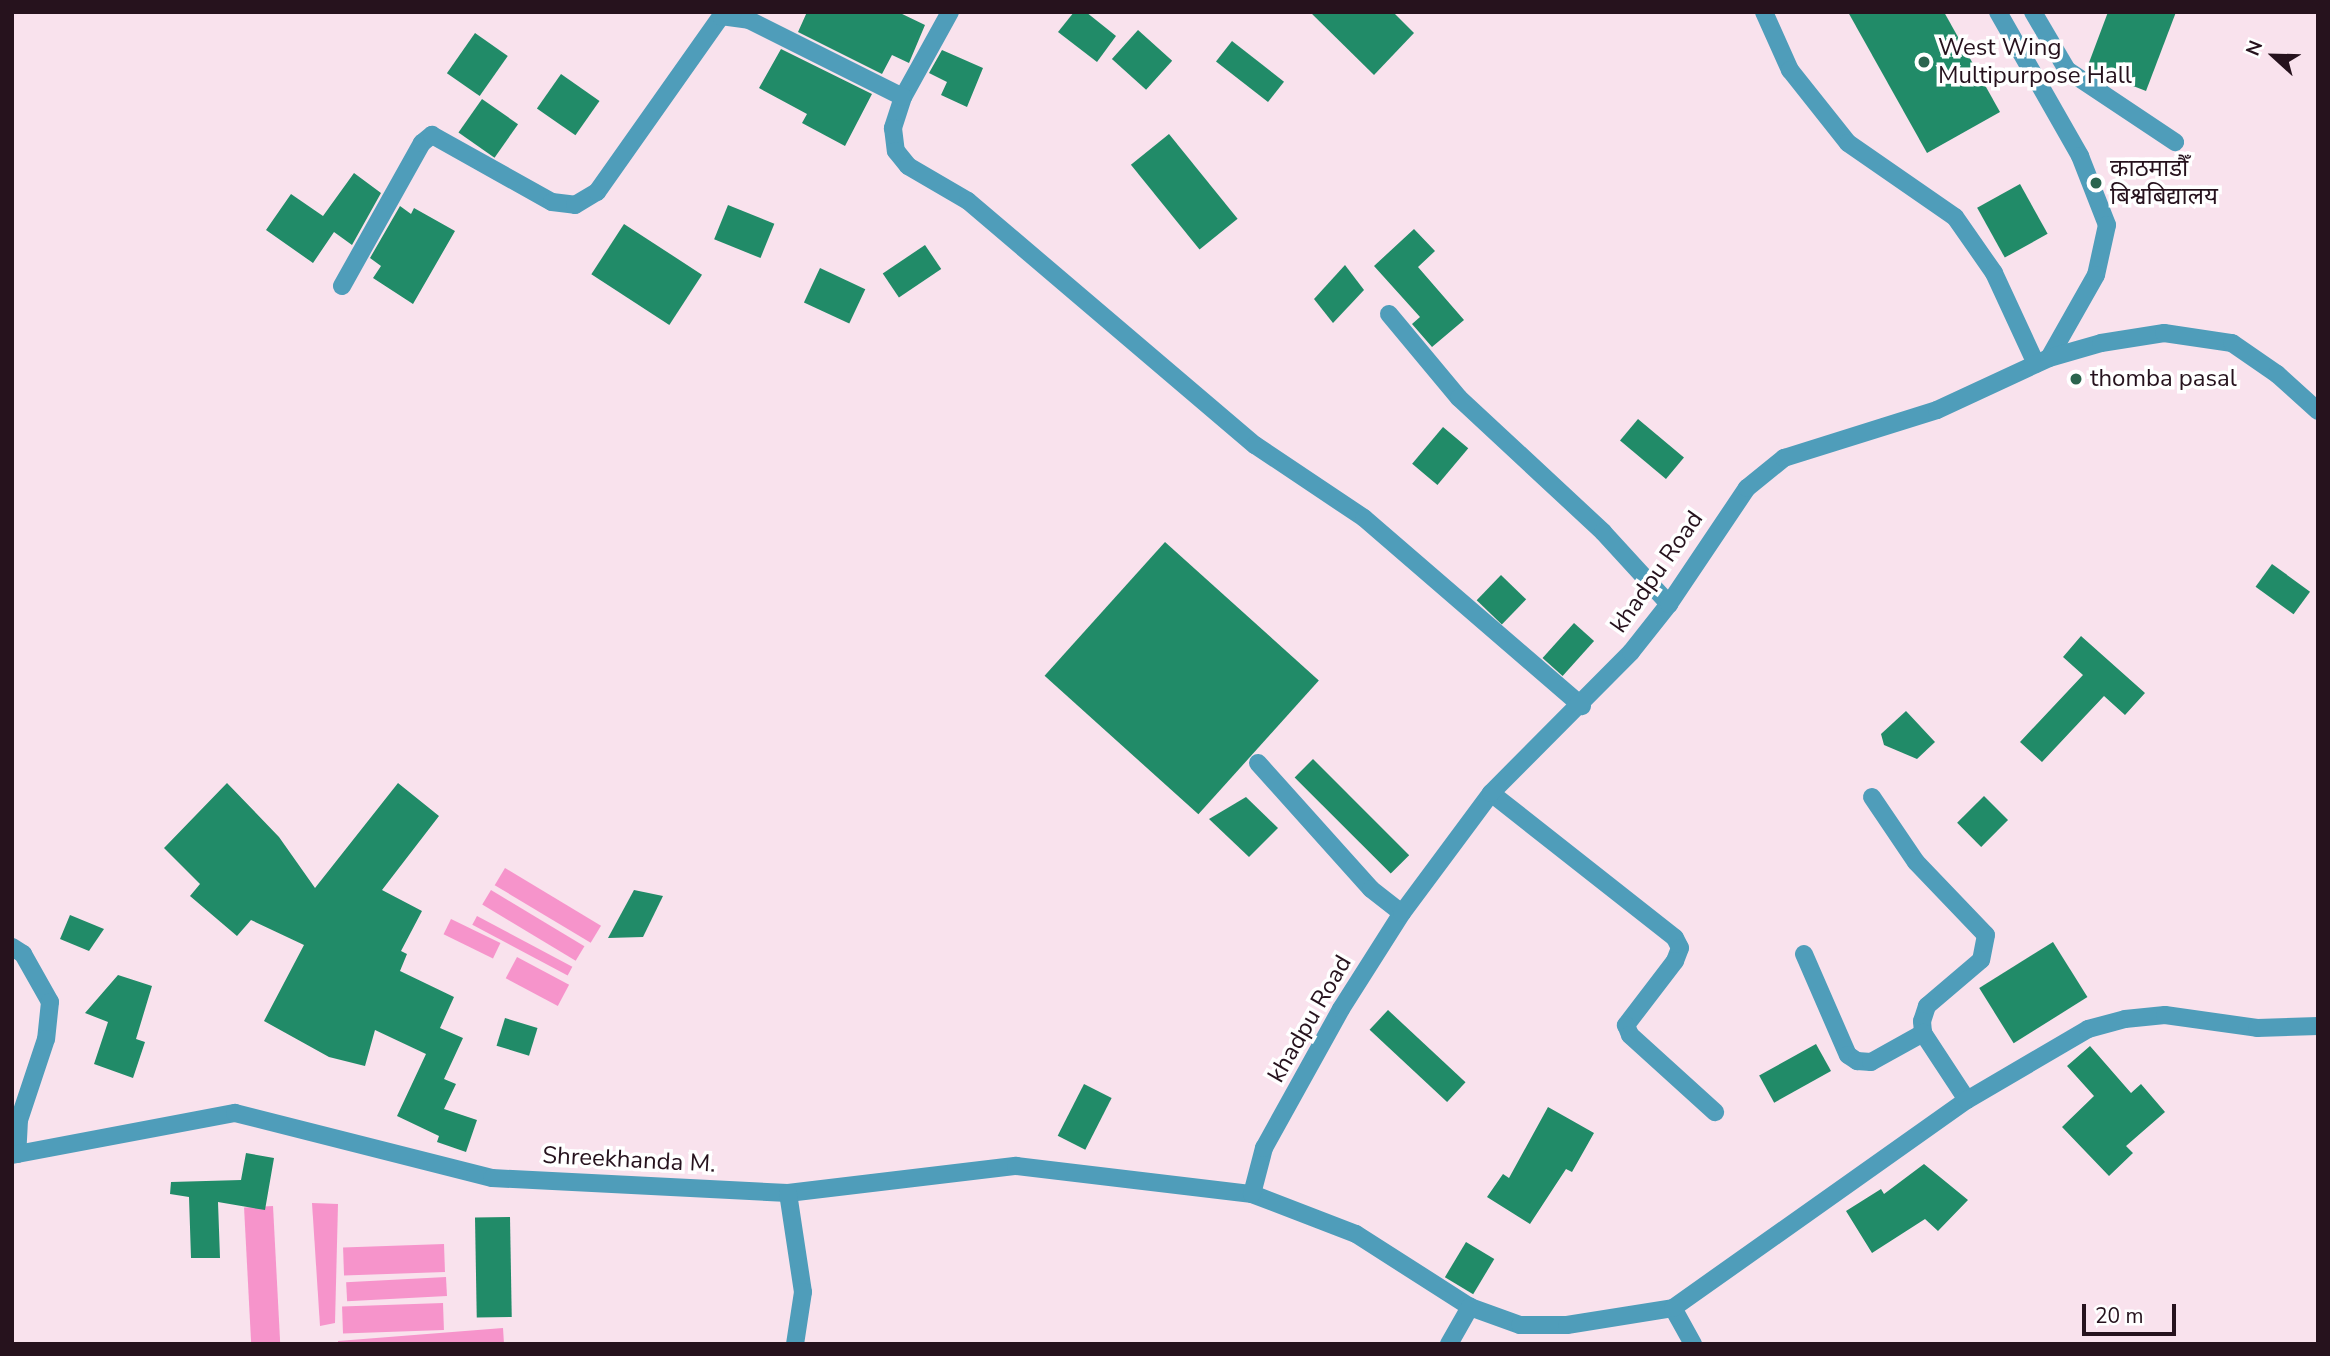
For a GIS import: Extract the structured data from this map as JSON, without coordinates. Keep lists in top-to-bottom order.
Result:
{
  "streets": {
    "street": ["khadpu Road", "Shreekhanda M."]
  },
  "crossings": [
    ["khadpu Road", "Shreekhanda M."]
  ],
  "places": ["West Wing Multipurpose Hall", "काठमाडौँ बिश्वबिद्यालय", "thomba pasal"],
  "scale_bar": "20 m",
  "north": "left"
}
